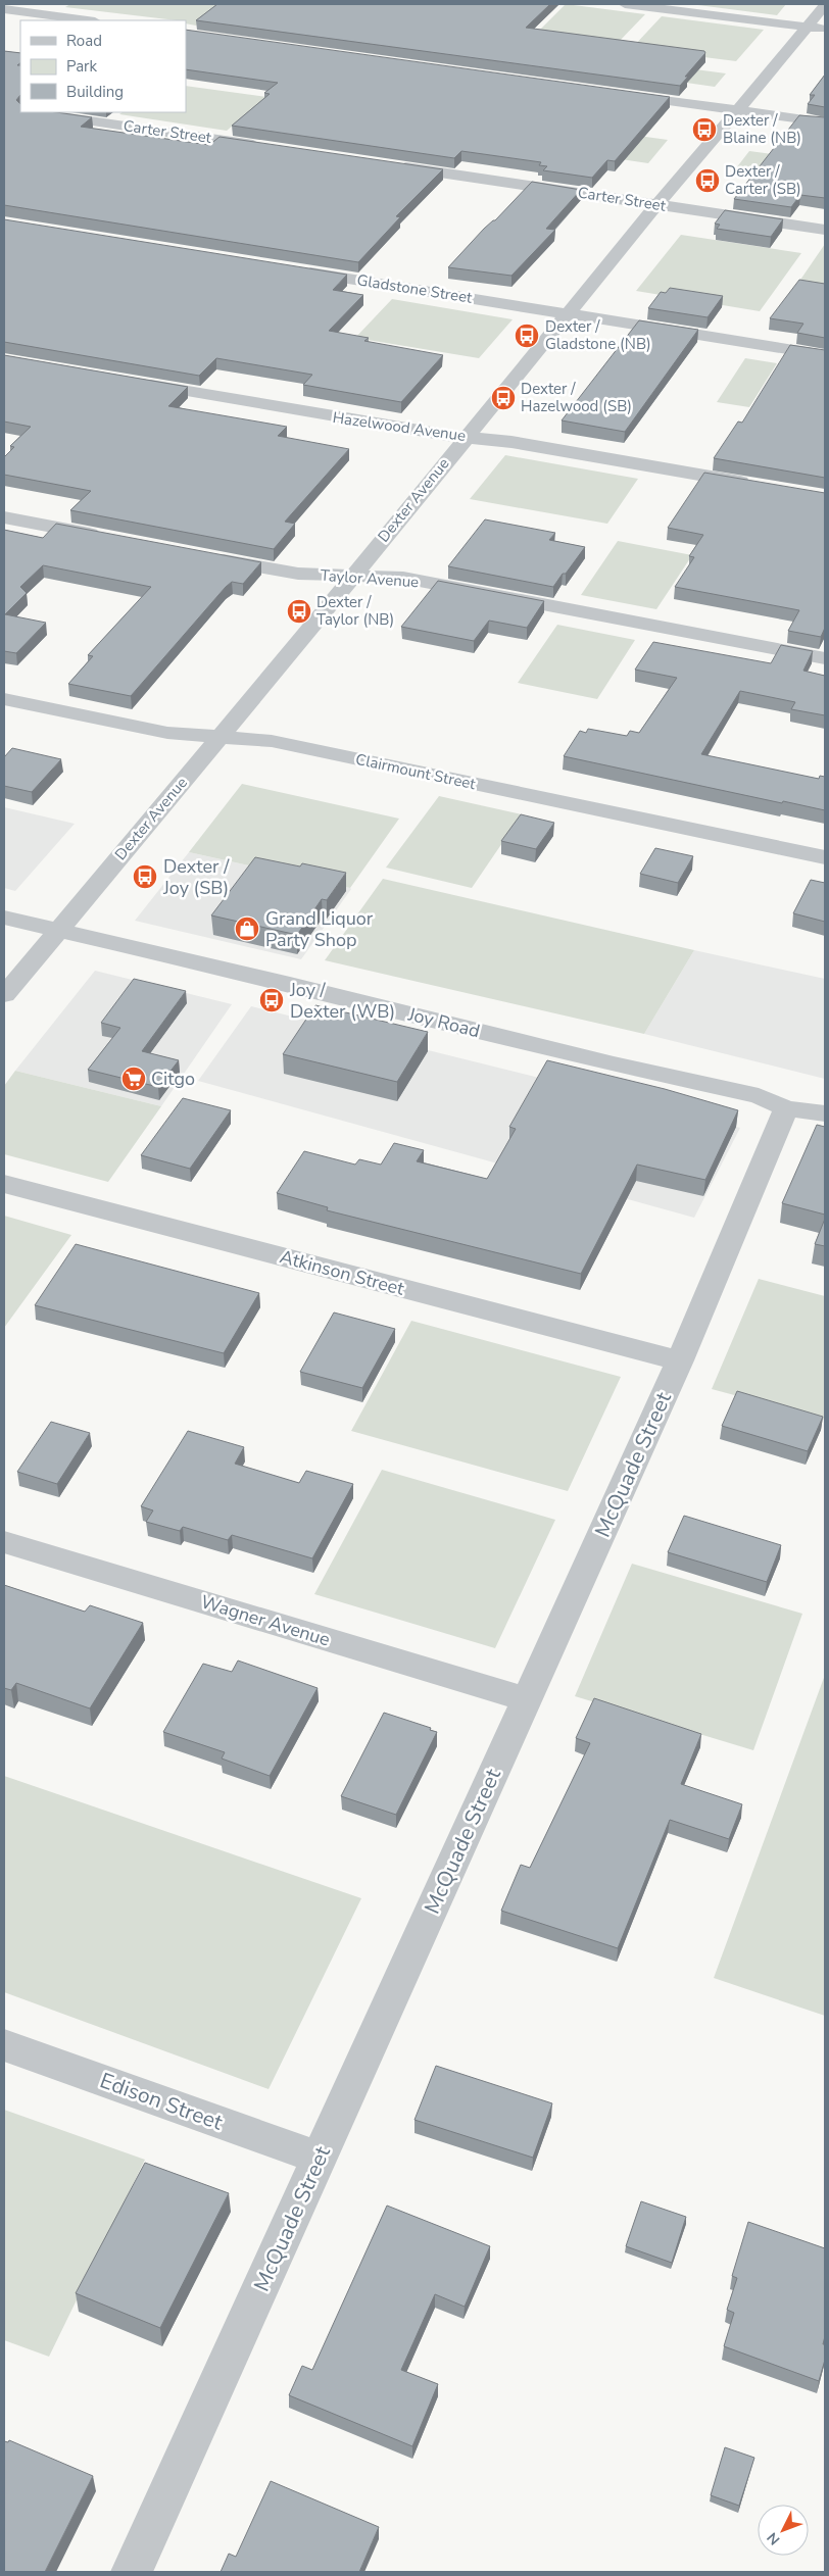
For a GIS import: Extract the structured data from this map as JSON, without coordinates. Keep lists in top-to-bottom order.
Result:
{
  "streets": {
    "street": [
      "Carter Street",
      "Gladstone Street",
      "Hazelwood Avenue",
      "Dexter Avenue",
      "Taylor Avenue",
      "Clairmount Street",
      "Joy Road",
      "Atkinson Street",
      "McQuade Street",
      "Wagner Avenue",
      "Edison Street"
    ]
  },
  "crossings": [
    ["Carter Street", "Dexter Avenue"],
    ["Gladstone Street", "Dexter Avenue"],
    ["Hazelwood Avenue", "Dexter Avenue"],
    ["Dexter Avenue", "Taylor Avenue"],
    ["Dexter Avenue", "Clairmount Street"],
    ["Dexter Avenue", "Joy Road"],
    ["Joy Road", "McQuade Street"],
    ["Atkinson Street", "McQuade Street"],
    ["McQuade Street", "Wagner Avenue"],
    ["McQuade Street", "Edison Street"]
  ],
  "places": {
    "bus stop": [
      "Dexter / Blaine (NB)",
      "Dexter / Carter (SB)",
      "Dexter / Gladstone (NB)",
      "Dexter / Hazelwood (SB)",
      "Dexter / Taylor (NB)",
      "Dexter / Joy (SB)",
      "Joy / Dexter (WB)"
    ],
    "shop": ["Grand Liquor Party Shop"],
    "supermarket": ["Citgo"]
  },
  "legend": ["Road", "Park", "Building"],
  "north": "bottom left"
}
